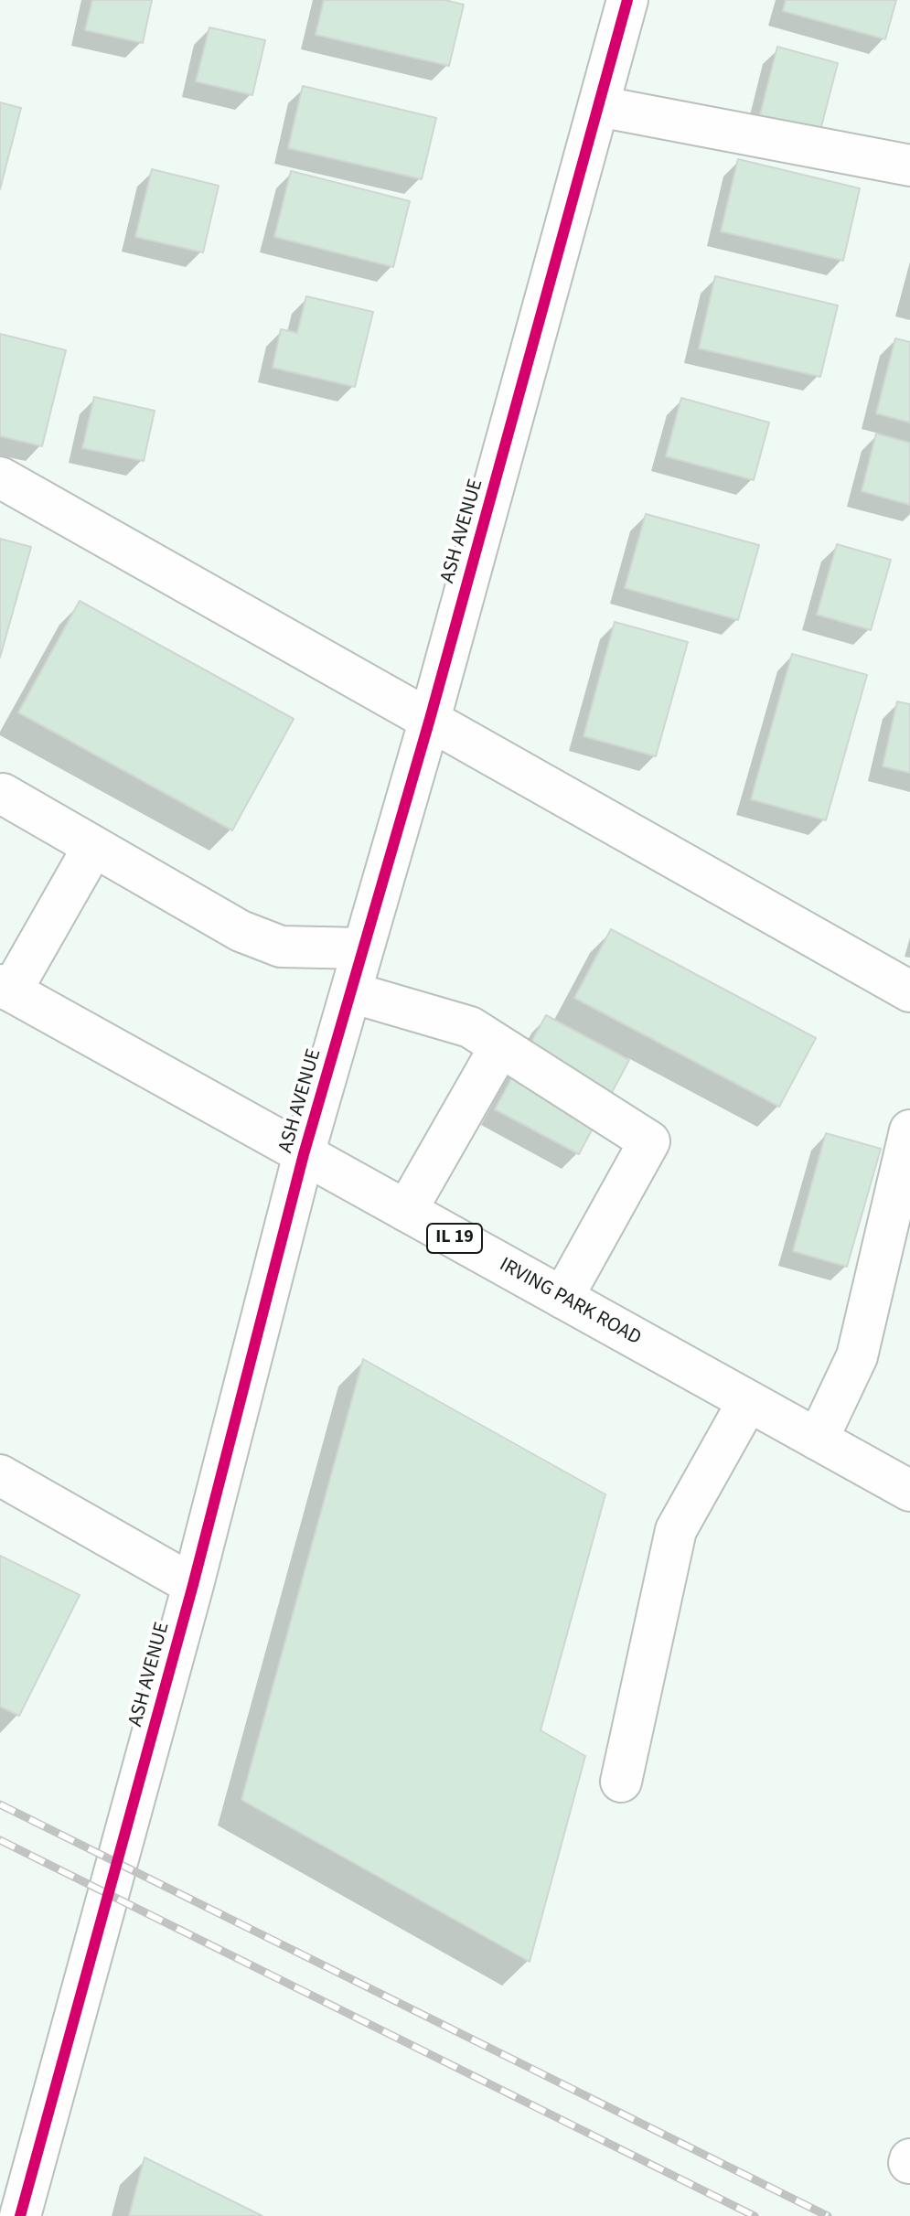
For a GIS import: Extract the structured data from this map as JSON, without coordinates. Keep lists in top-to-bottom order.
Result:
{
  "streets": {
    "street": ["ASH AVENUE", "IL 19", "IRVING PARK ROAD"]
  },
  "crossings": [
    ["ASH AVENUE", "IRVING PARK ROAD"]
  ]
}
